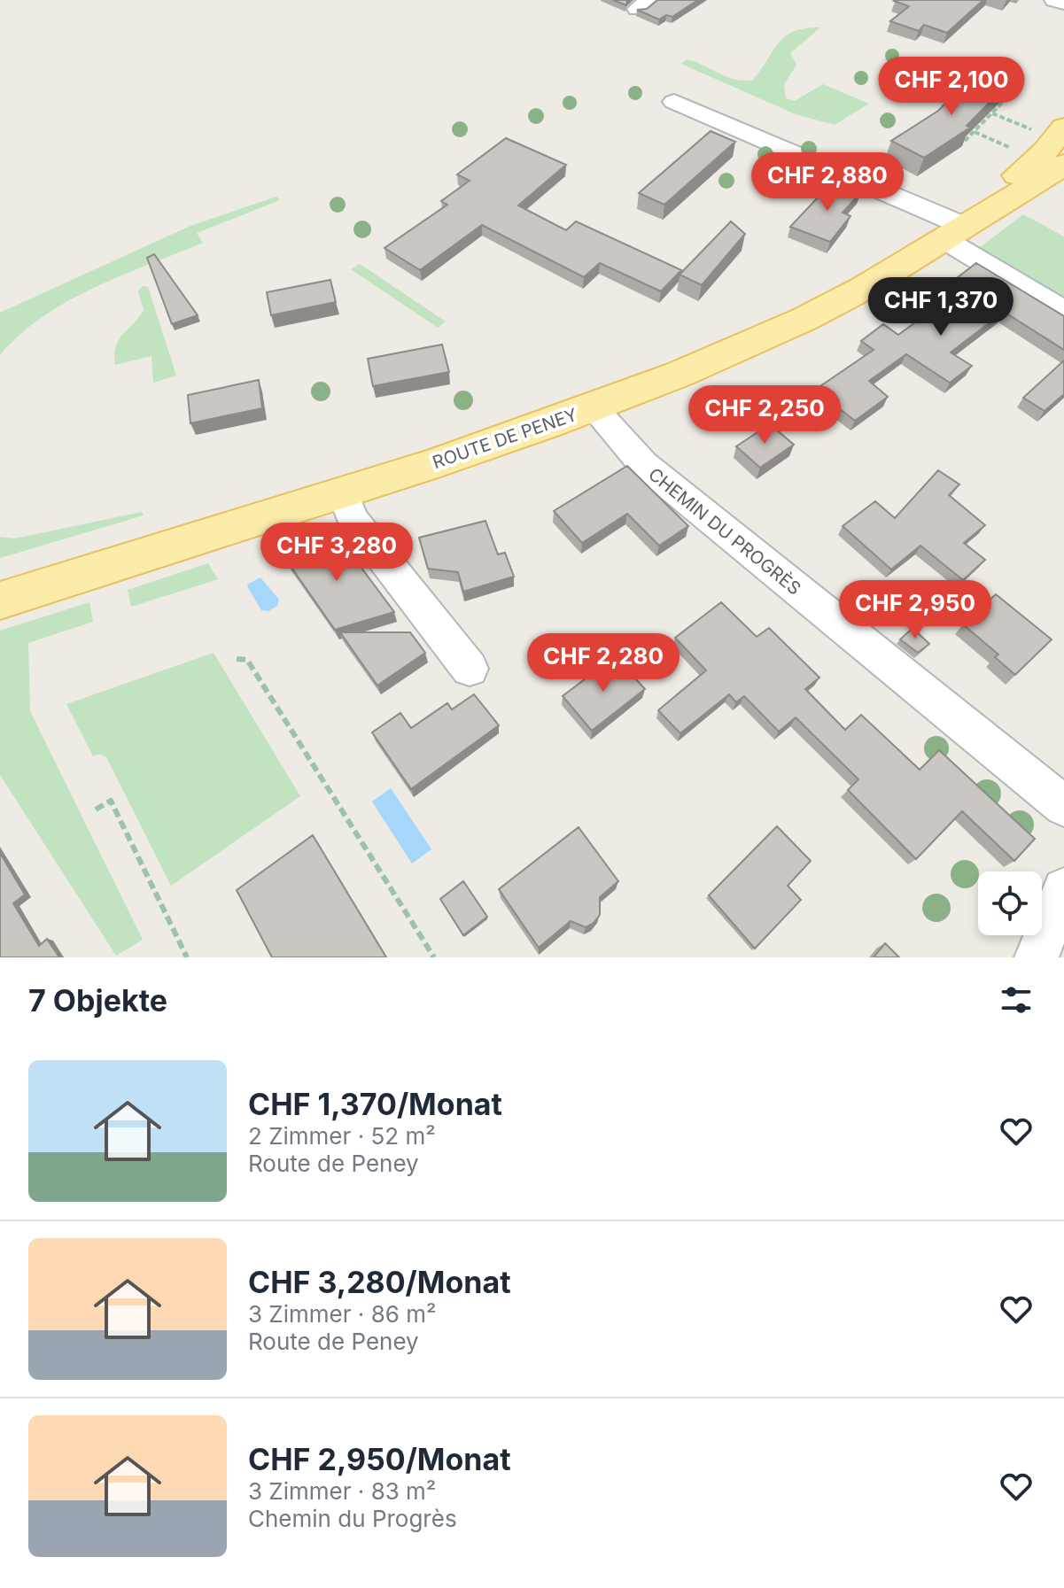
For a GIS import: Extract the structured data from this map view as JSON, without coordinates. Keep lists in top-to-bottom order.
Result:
{
  "streets": {
    "main road": ["ROUTE DE PENEY"],
    "street": ["CHEMIN DU PROGRÈS"]
  },
  "crossings": [
    ["ROUTE DE PENEY", "CHEMIN DU PROGRÈS"]
  ],
  "page": {
    "price": [
      "CHF 2,100",
      "CHF 2,880",
      "CHF 1,370",
      "CHF 2,250",
      "CHF 3,280",
      "CHF 2,950",
      "CHF 2,280"
    ],
    "heading": "7 Objekte",
    "list": [
      {
        "name": "CHF 1,370/Monat",
        "note": "2 Zimmer · 52 m² · Route de Peney"
      },
      {
        "name": "CHF 3,280/Monat",
        "note": "3 Zimmer · 86 m² · Route de Peney"
      },
      {
        "name": "CHF 2,950/Monat",
        "note": "3 Zimmer · 83 m² · Chemin du Progrès"
      }
    ]
  }
}
